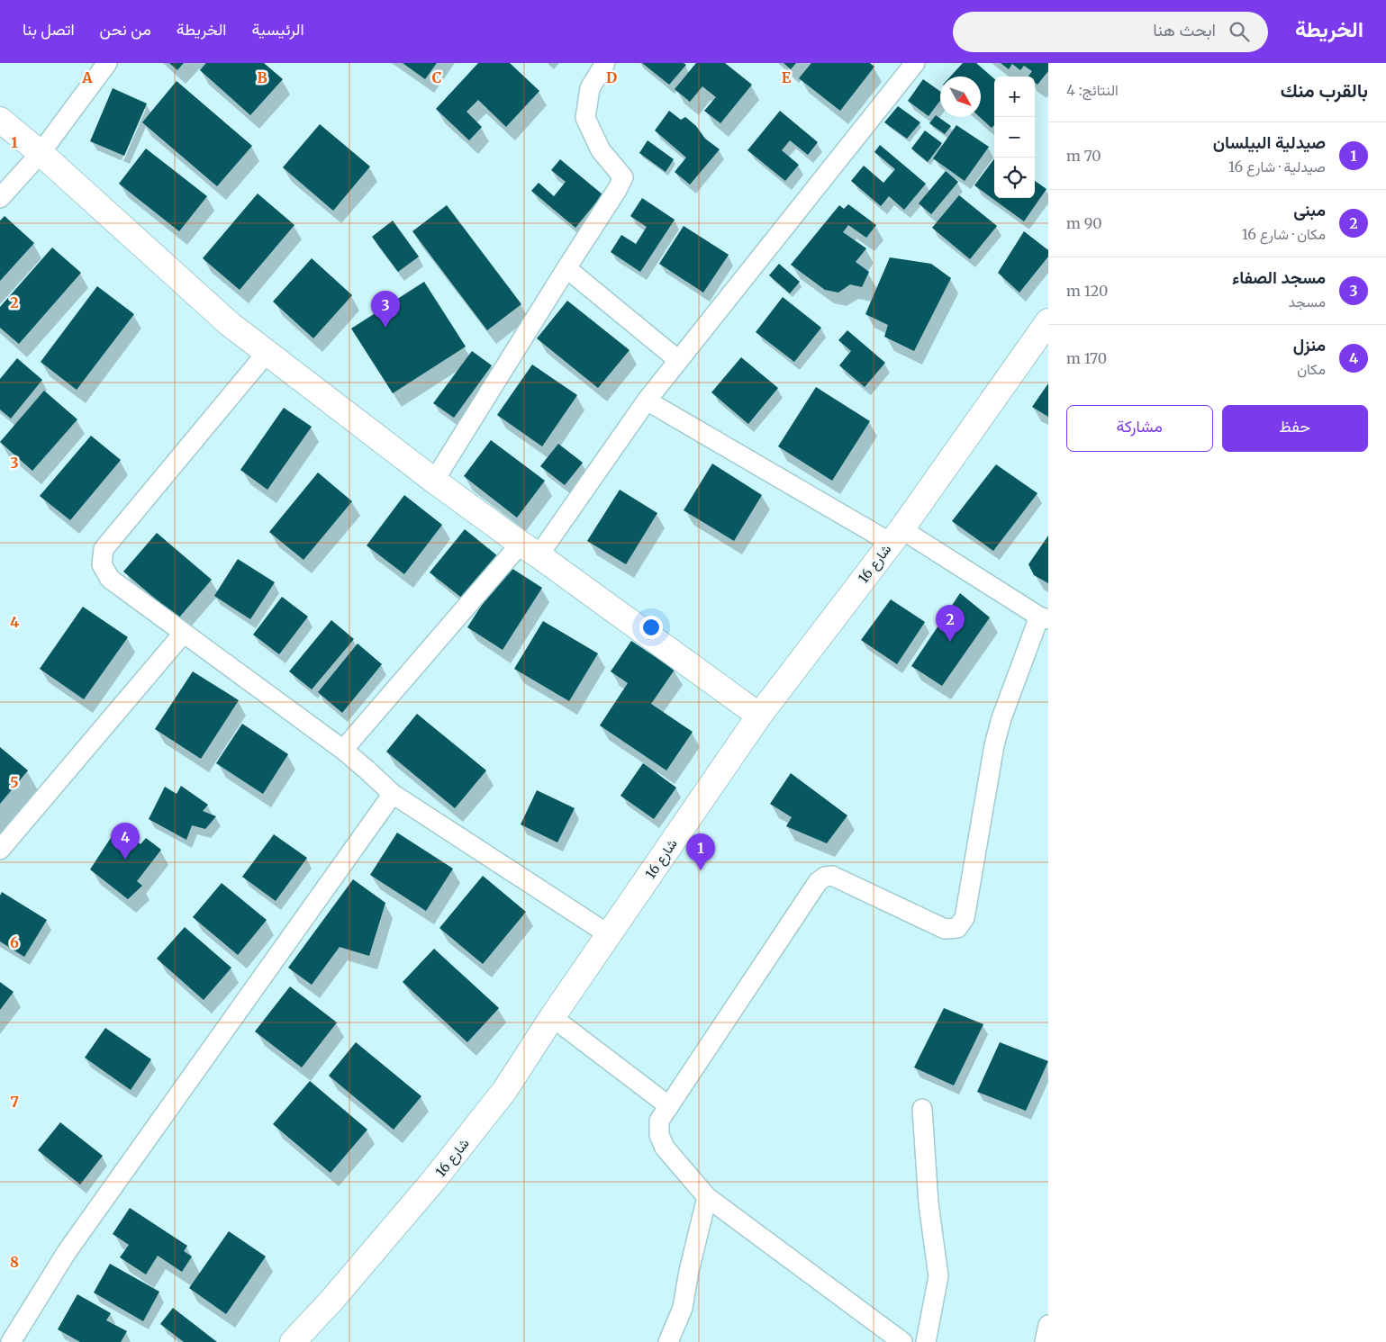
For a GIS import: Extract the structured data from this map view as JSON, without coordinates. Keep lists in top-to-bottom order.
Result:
{
  "streets": {
    "street": ["شارع 16"]
  },
  "north": "bottom right",
  "page": {
    "header": "الخريطة",
    "search": "ابحث هنا",
    "nav": [
      "الرئيسية",
      "الخريطة",
      "من نحن",
      "اتصل بنا"
    ],
    "heading": ["بالقرب منك", "النتائج: 4"],
    "map_buttons": ["+", "−"],
    "list": [
      {
        "mark": "1",
        "name": "صيدلية البيلسان",
        "note": "صيدلية · شارع 16",
        "value": "70 m"
      },
      {
        "mark": "2",
        "name": "مبنى",
        "note": "مكان · شارع 16",
        "value": "90 m"
      },
      {
        "mark": "3",
        "name": "مسجد الصفاء",
        "note": "مسجد",
        "value": "120 m"
      },
      {
        "mark": "4",
        "name": "منزل",
        "note": "مكان",
        "value": "170 m"
      }
    ],
    "pins": [
      "3",
      "2",
      "4",
      "1"
    ],
    "buttons": ["حفظ", "مشاركة"]
  },
  "grid": {
    "columns": [
      "A",
      "B",
      "C",
      "D",
      "E"
    ],
    "rows": [
      "1",
      "2",
      "3",
      "4",
      "5",
      "6",
      "7",
      "8"
    ]
  }
}
